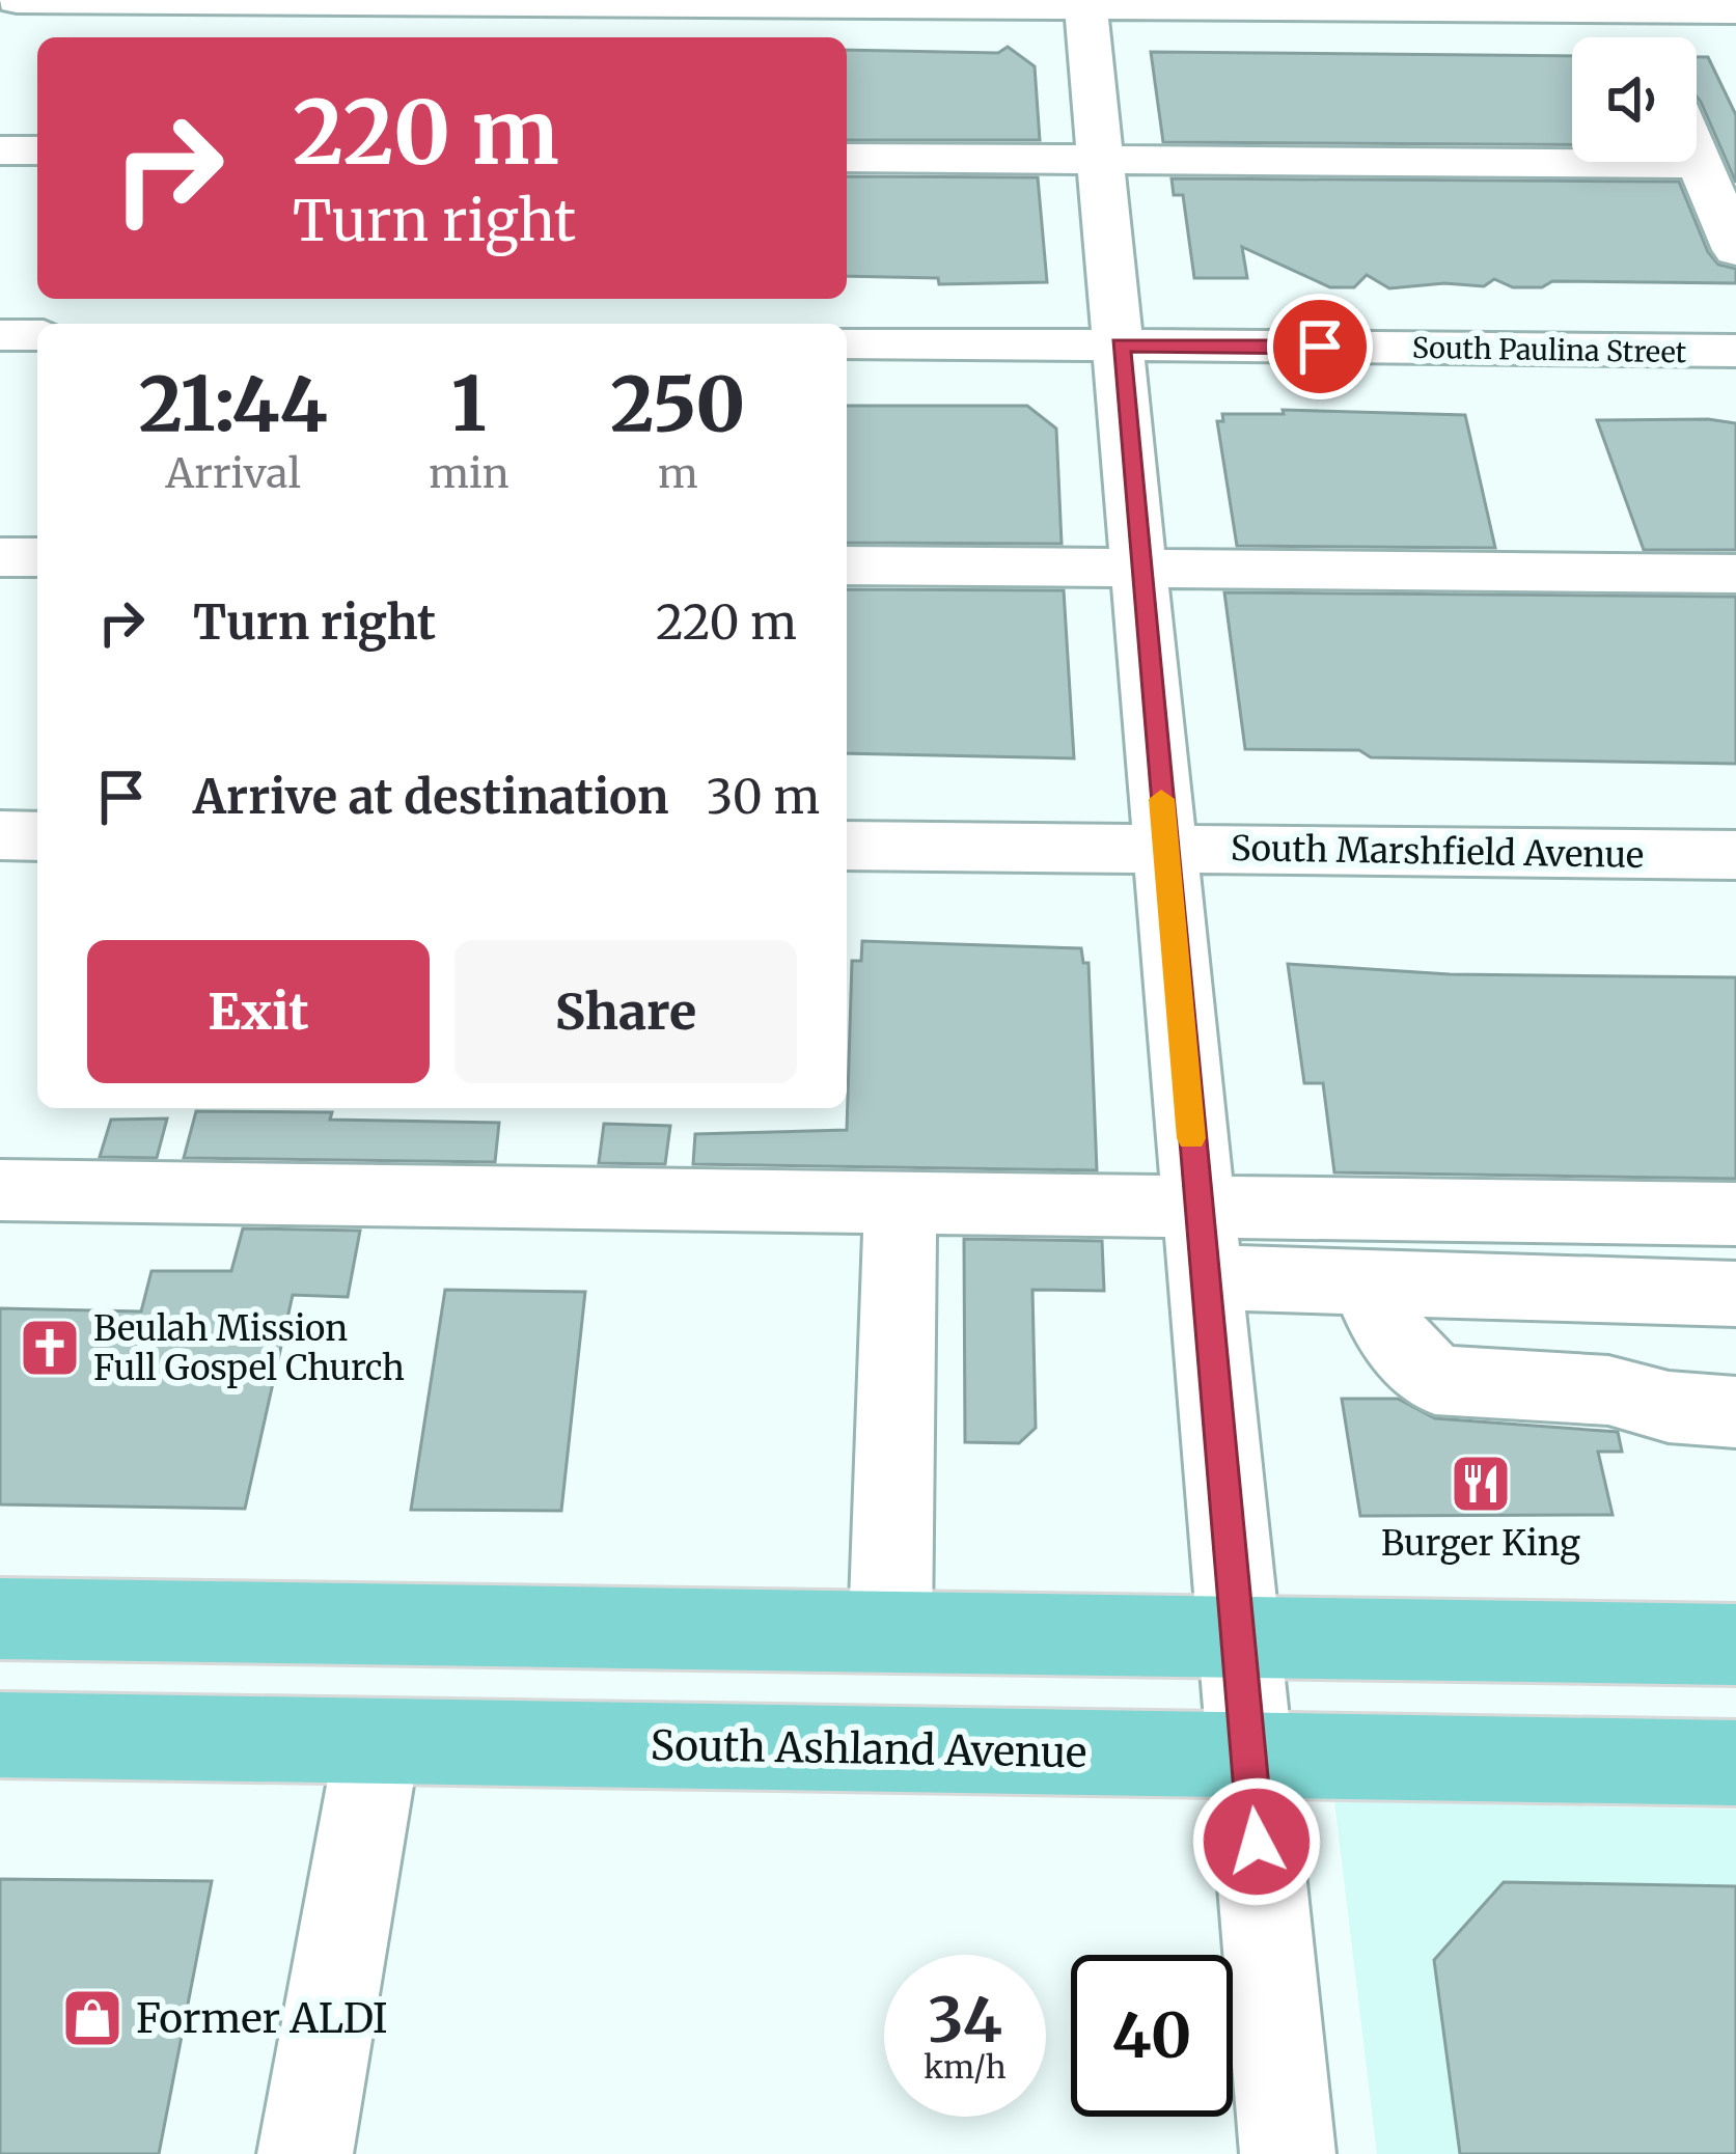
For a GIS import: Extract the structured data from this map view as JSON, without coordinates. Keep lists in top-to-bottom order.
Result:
{
  "streets": {
    "main road": ["South Ashland Avenue"],
    "street": ["South Paulina Street", "South Marshfield Avenue"]
  },
  "places": {
    "church": ["Beulah Mission Full Gospel Church"],
    "restaurant": ["Burger King"],
    "shop": ["Former ALDI"]
  },
  "page": {
    "turn": ["220 m", "Turn right"],
    "eta": [
      "21:44",
      "Arrival",
      "1",
      "min",
      "250",
      "m"
    ],
    "list": [
      {
        "name": "Turn right",
        "value": "220 m"
      },
      {
        "name": "Arrive at destination",
        "value": "30 m"
      }
    ],
    "buttons": ["Exit", "Share"],
    "speed": "34 km/h",
    "limit": "40"
  }
}
